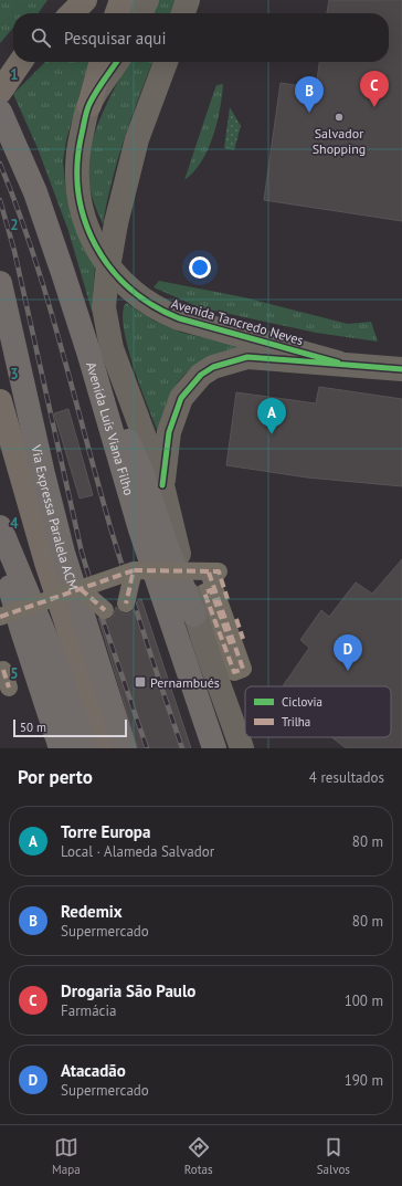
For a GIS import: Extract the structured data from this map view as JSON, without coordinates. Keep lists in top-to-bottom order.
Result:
{
  "streets": {
    "highway": ["Avenida Luís Viana Filho", "Via Expressa Paralela ACM"],
    "street": ["Avenida Tancredo Neves"]
  },
  "places": {
    "other": ["Salvador Shopping"],
    "transit": ["Pernambués"]
  },
  "legend": ["Ciclovia", "Trilha"],
  "scale_bar": "50 m",
  "page": {
    "search": "Pesquisar aqui",
    "pins": [
      "C",
      "B",
      "A",
      "D"
    ],
    "scale": "50 m",
    "heading": ["Por perto", "4 resultados"],
    "list": [
      {
        "mark": "A",
        "name": "Torre Europa",
        "note": "Local · Alameda Salvador",
        "value": "80 m"
      },
      {
        "mark": "B",
        "name": "Redemix",
        "note": "Supermercado",
        "value": "80 m"
      },
      {
        "mark": "C",
        "name": "Drogaria São Paulo",
        "note": "Farmácia",
        "value": "100 m"
      },
      {
        "mark": "D",
        "name": "Atacadão",
        "note": "Supermercado",
        "value": "190 m"
      }
    ],
    "nav": ["Mapa", "Rotas", "Salvos"]
  },
  "grid": {
    "rows": [
      "1",
      "2",
      "3",
      "4",
      "5"
    ]
  }
}
